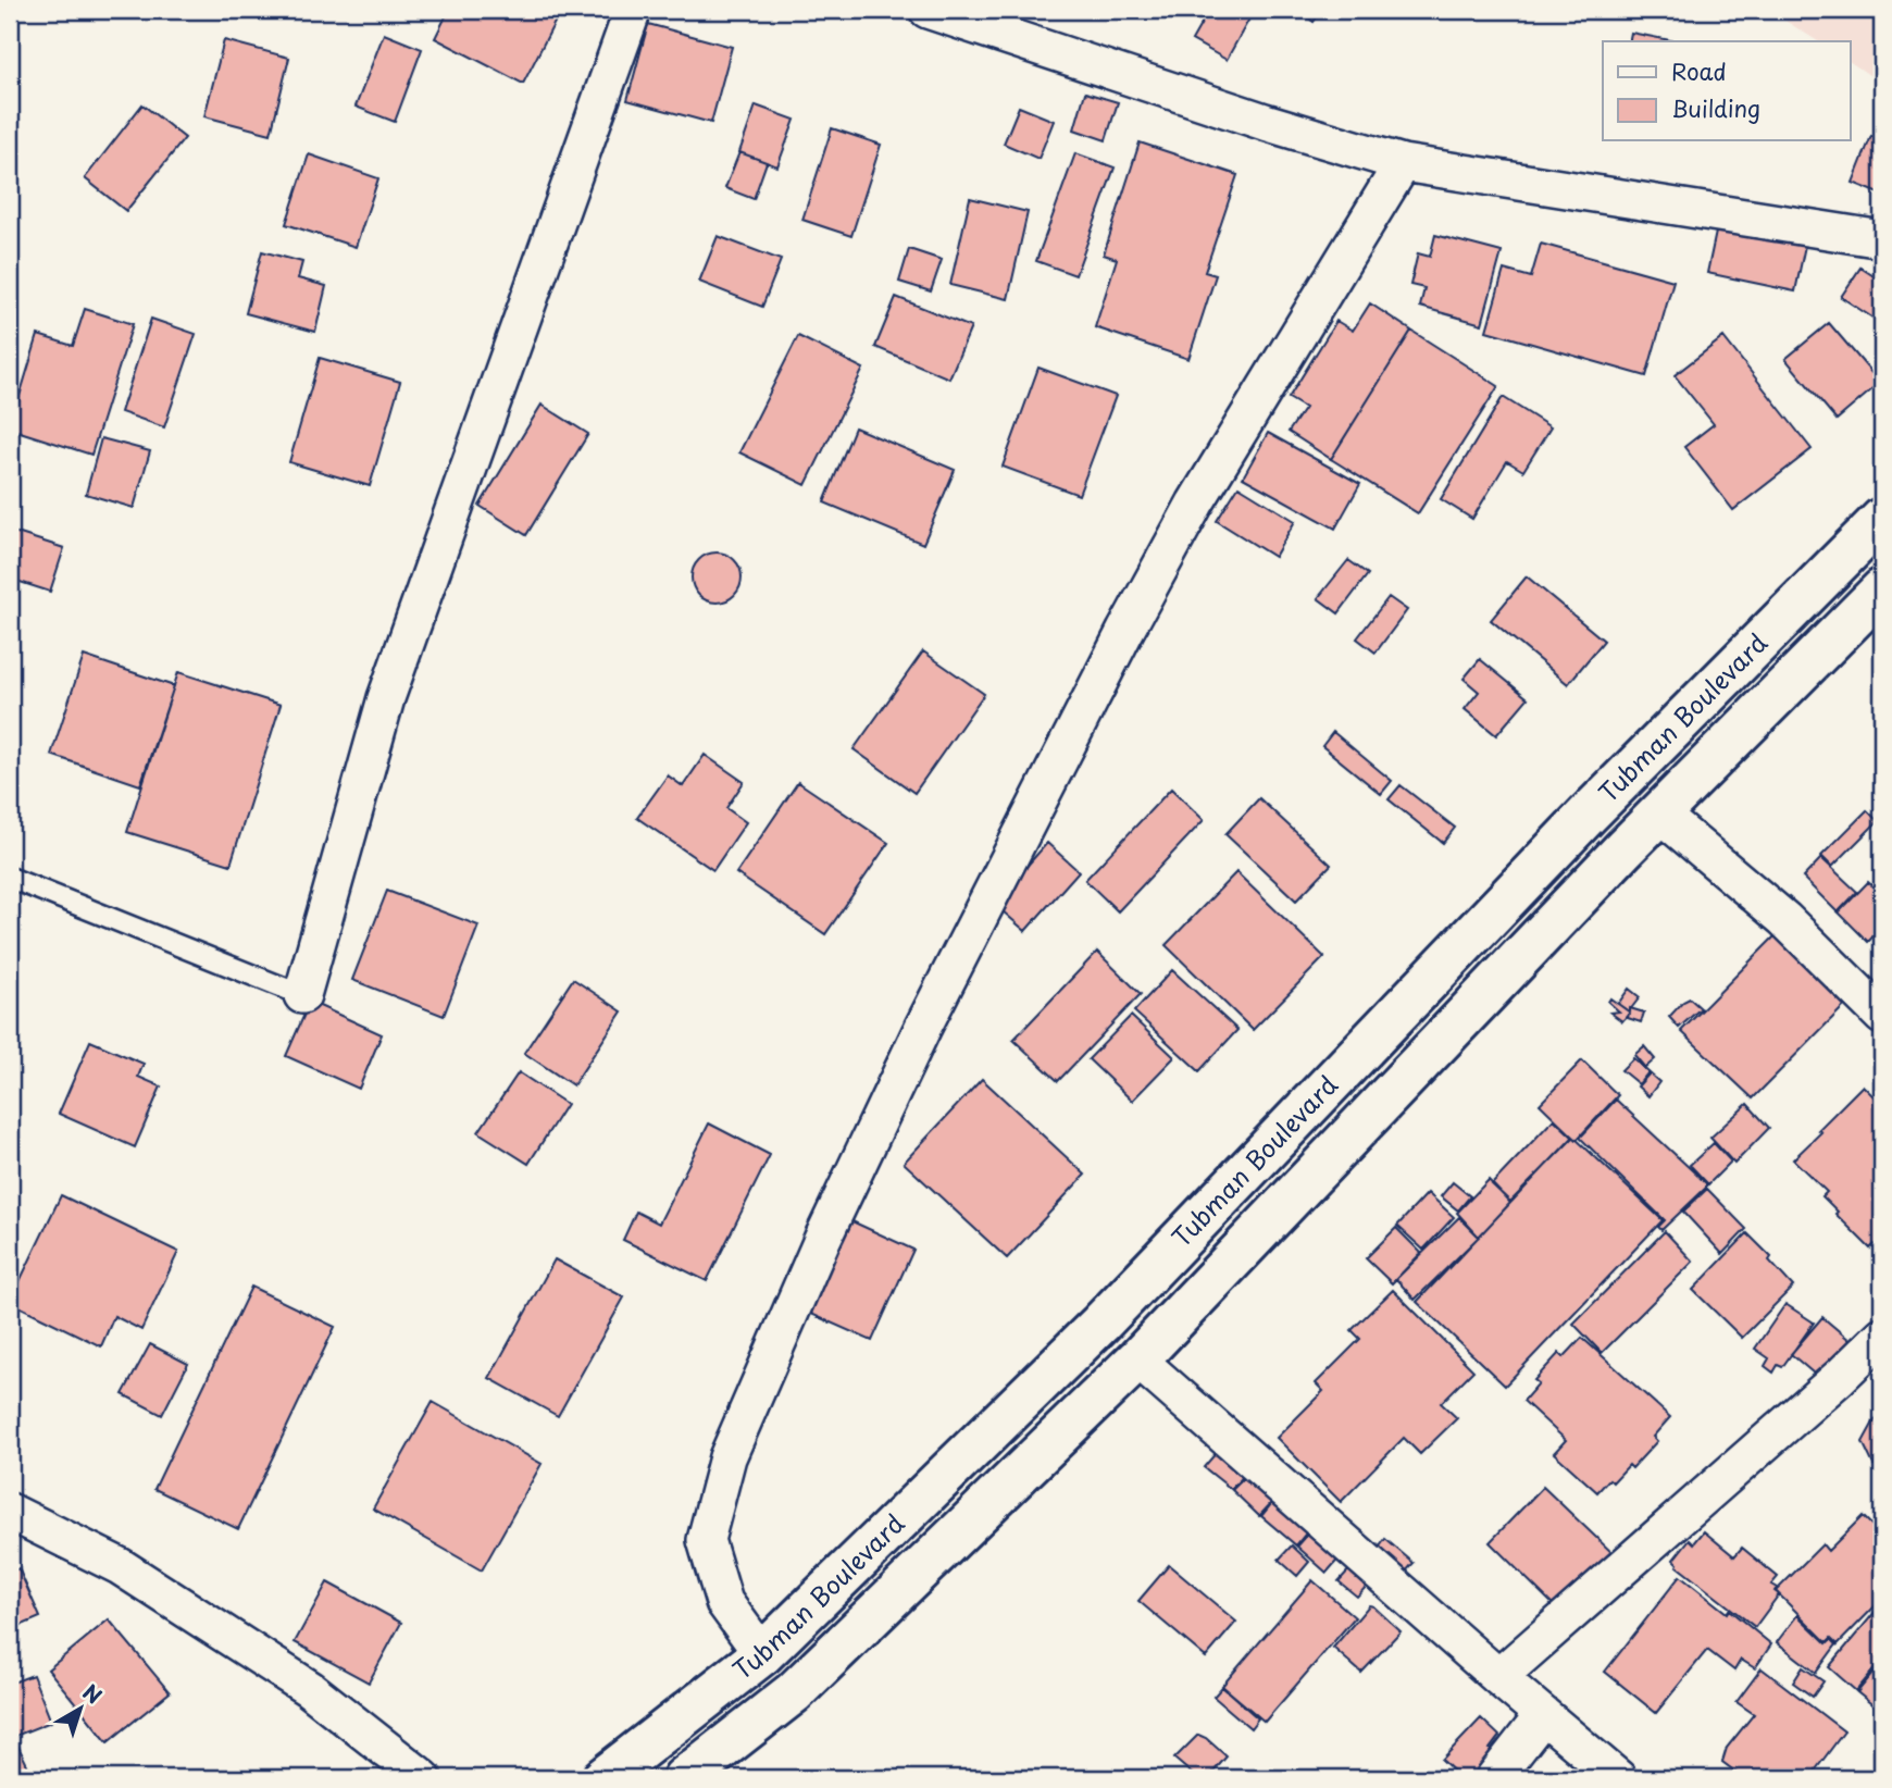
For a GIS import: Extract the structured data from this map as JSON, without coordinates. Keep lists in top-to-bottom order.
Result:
{
  "streets": {
    "highway": ["Tubman Boulevard"]
  },
  "legend": ["Road", "Building"],
  "north": "top right"
}
